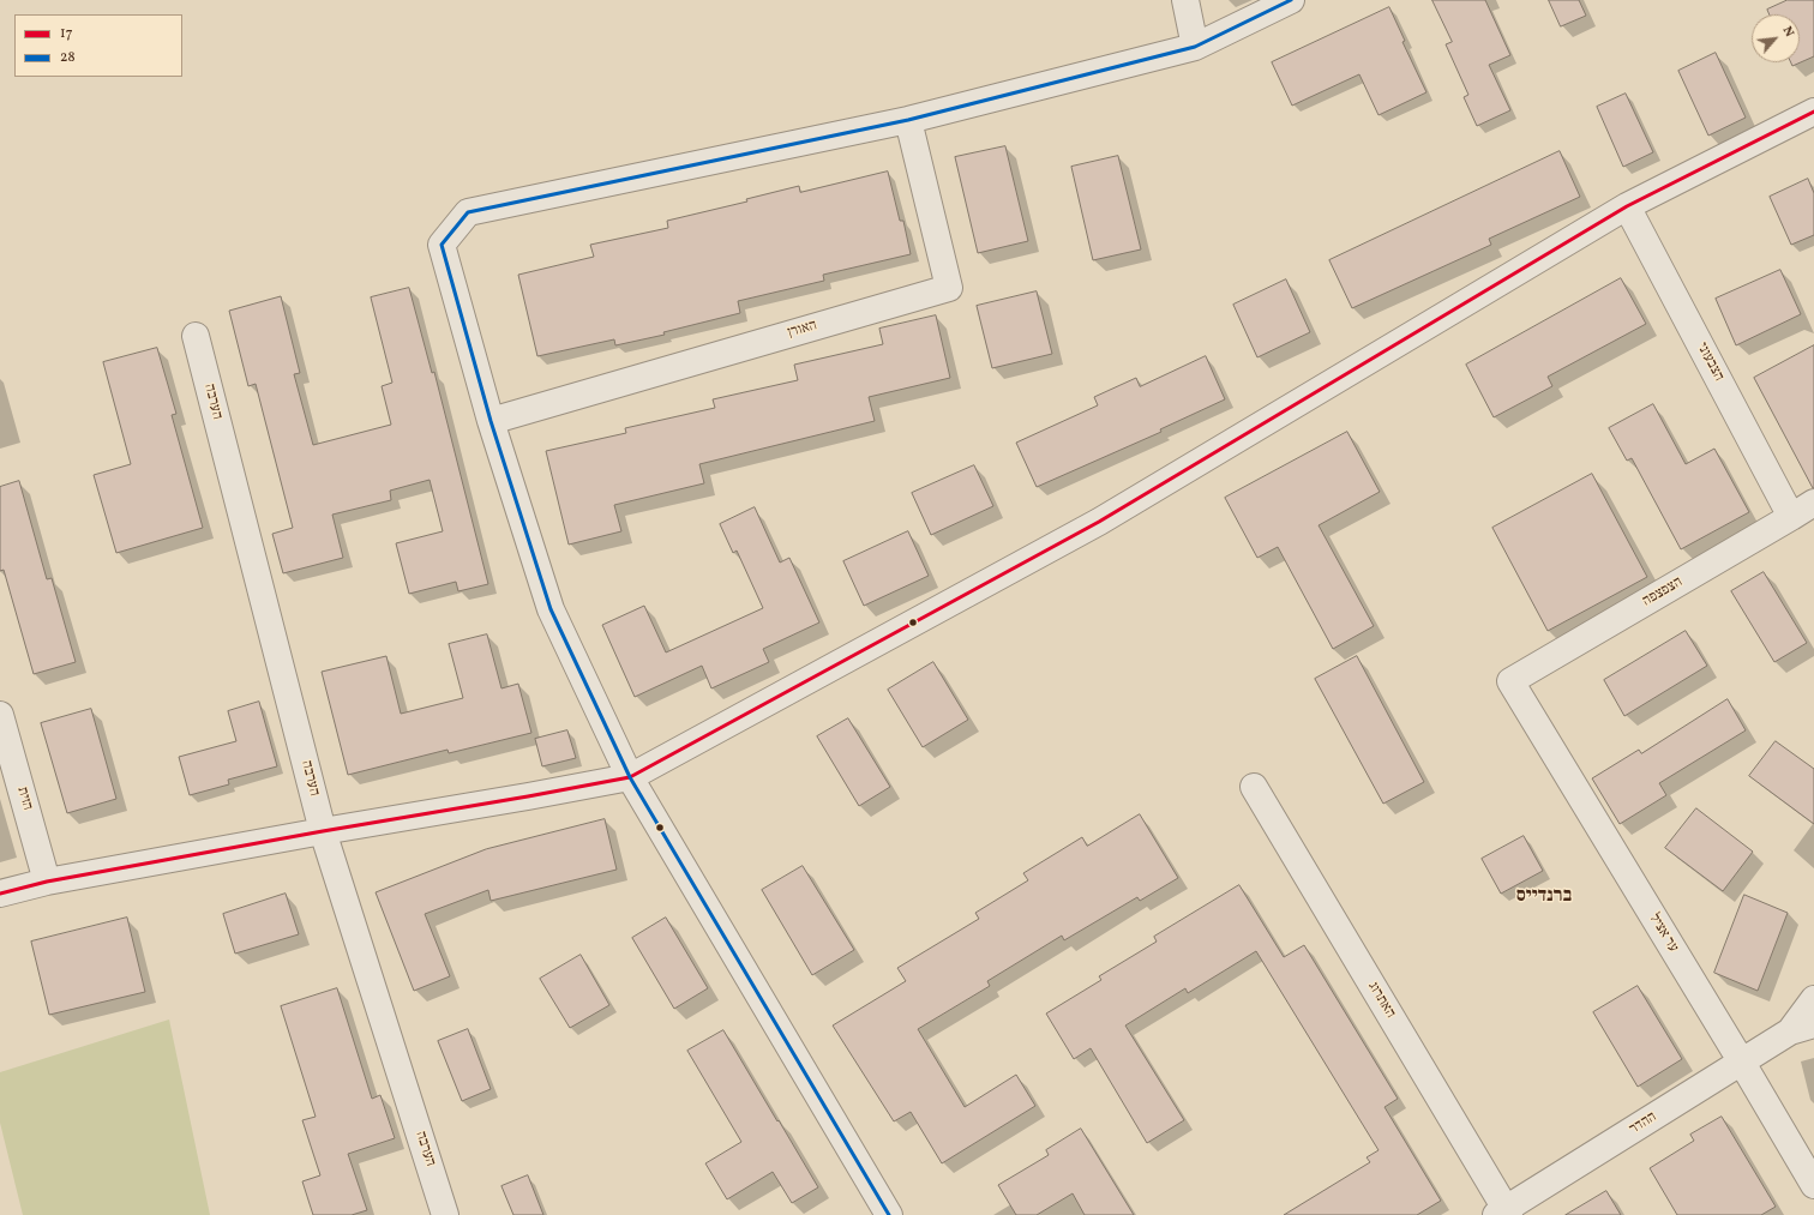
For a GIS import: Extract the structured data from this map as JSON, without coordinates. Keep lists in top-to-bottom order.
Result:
{
  "streets": {
    "street": [
      "האורן",
      "הצבעוני",
      "הערבה",
      "הצפצפה",
      "הזית",
      "ער אציל",
      "האתרוג",
      "ההדר"
    ]
  },
  "crossings": [
    ["הצבעוני", "הצפצפה"],
    ["הצפצפה", "ער אציל"],
    ["ער אציל", "ההדר"],
    ["האתרוג", "ההדר"]
  ],
  "districts": ["ברנדייס"],
  "lines": ["transit line 28", "transit line 17"],
  "legend": ["17", "28"],
  "north": "top right"
}
